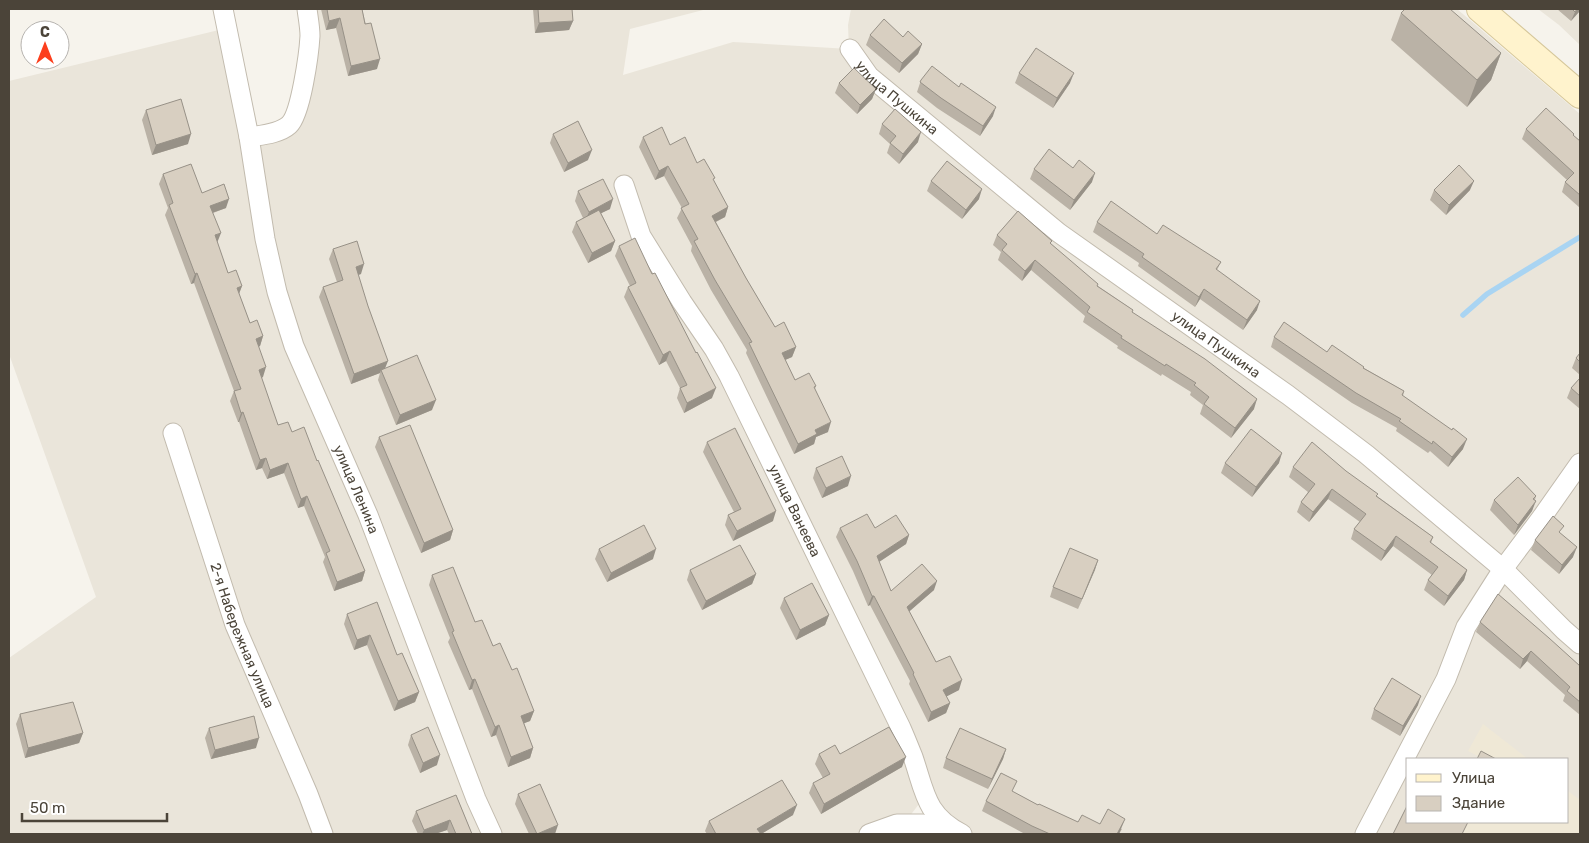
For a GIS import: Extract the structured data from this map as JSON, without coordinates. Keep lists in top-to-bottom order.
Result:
{
  "streets": {
    "street": [
      "улица Пушкина",
      "улица Ленина",
      "улица Ванеева",
      "2-я Набережная улица"
    ]
  },
  "legend": ["Улица", "Здание"],
  "scale_bar": "50 m",
  "north": "top"
}
